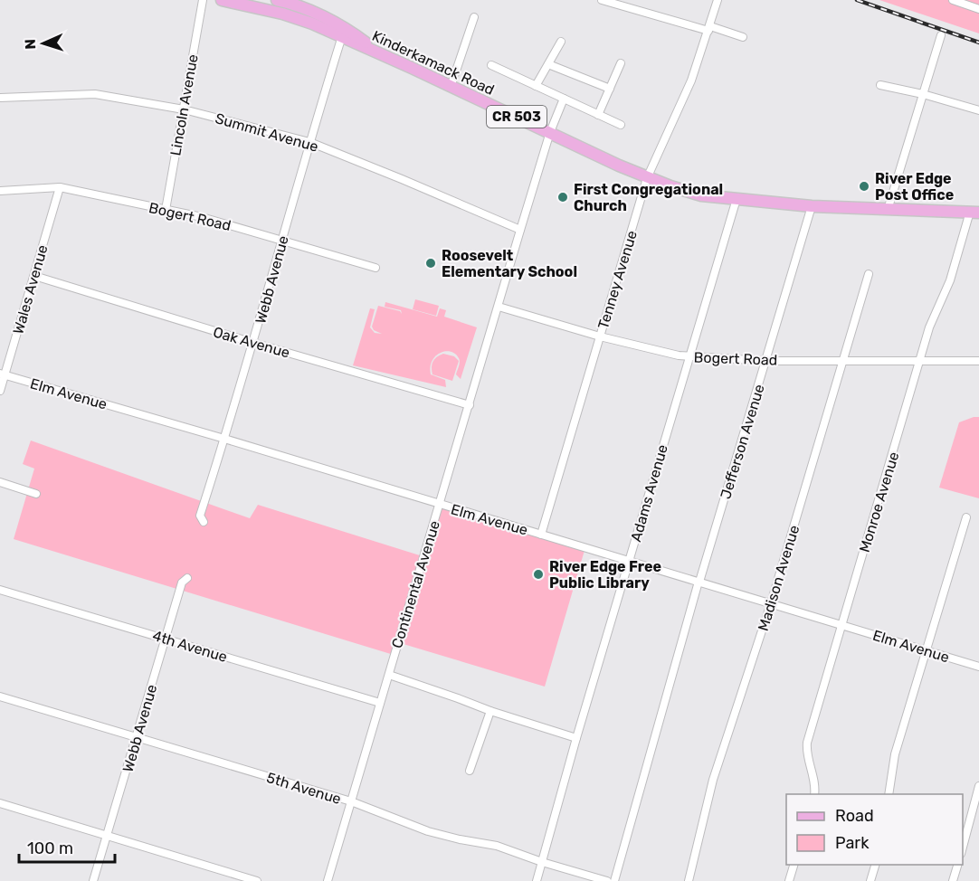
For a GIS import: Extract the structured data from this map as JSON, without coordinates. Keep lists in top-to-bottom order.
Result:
{
  "streets": {
    "main road": ["Kinderkamack Road", "CR 503"],
    "street": [
      "Lincoln Avenue",
      "Summit Avenue",
      "Bogert Road",
      "Webb Avenue",
      "Tenney Avenue",
      "Wales Avenue",
      "Oak Avenue",
      "Elm Avenue",
      "Jefferson Avenue",
      "Adams Avenue",
      "Monroe Avenue",
      "Madison Avenue",
      "Continental Avenue",
      "4th Avenue",
      "5th Avenue"
    ]
  },
  "crossings": [
    ["Kinderkamack Road", "Webb Avenue"],
    ["Kinderkamack Road", "Tenney Avenue"],
    ["Kinderkamack Road", "Jefferson Avenue"],
    ["Kinderkamack Road", "Adams Avenue"],
    ["Kinderkamack Road", "Monroe Avenue"],
    ["Kinderkamack Road", "Continental Avenue"],
    ["Lincoln Avenue", "Summit Avenue"],
    ["Lincoln Avenue", "Bogert Road"],
    ["Summit Avenue", "Webb Avenue"],
    ["Summit Avenue", "Continental Avenue"],
    ["Bogert Road", "Webb Avenue"],
    ["Bogert Road", "Tenney Avenue"],
    ["Bogert Road", "Wales Avenue"],
    ["Bogert Road", "Jefferson Avenue"],
    ["Bogert Road", "Adams Avenue"],
    ["Bogert Road", "Monroe Avenue"],
    ["Bogert Road", "Madison Avenue"],
    ["Bogert Road", "Continental Avenue"],
    ["Webb Avenue", "Oak Avenue"],
    ["Webb Avenue", "Elm Avenue"],
    ["Webb Avenue", "4th Avenue"],
    ["Webb Avenue", "5th Avenue"],
    ["Tenney Avenue", "Elm Avenue"],
    ["Wales Avenue", "Oak Avenue"],
    ["Wales Avenue", "Elm Avenue"],
    ["Oak Avenue", "Continental Avenue"],
    ["Elm Avenue", "Jefferson Avenue"],
    ["Elm Avenue", "Adams Avenue"],
    ["Elm Avenue", "Monroe Avenue"],
    ["Elm Avenue", "Madison Avenue"],
    ["Elm Avenue", "Continental Avenue"],
    ["Adams Avenue", "5th Avenue"],
    ["Continental Avenue", "4th Avenue"],
    ["Continental Avenue", "5th Avenue"]
  ],
  "places": [
    "River Edge Post Office",
    "First Congregational Church",
    "Roosevelt Elementary School",
    "River Edge Free Public Library"
  ],
  "legend": ["Road", "Park"],
  "scale_bar": "100 m",
  "north": "left"
}
